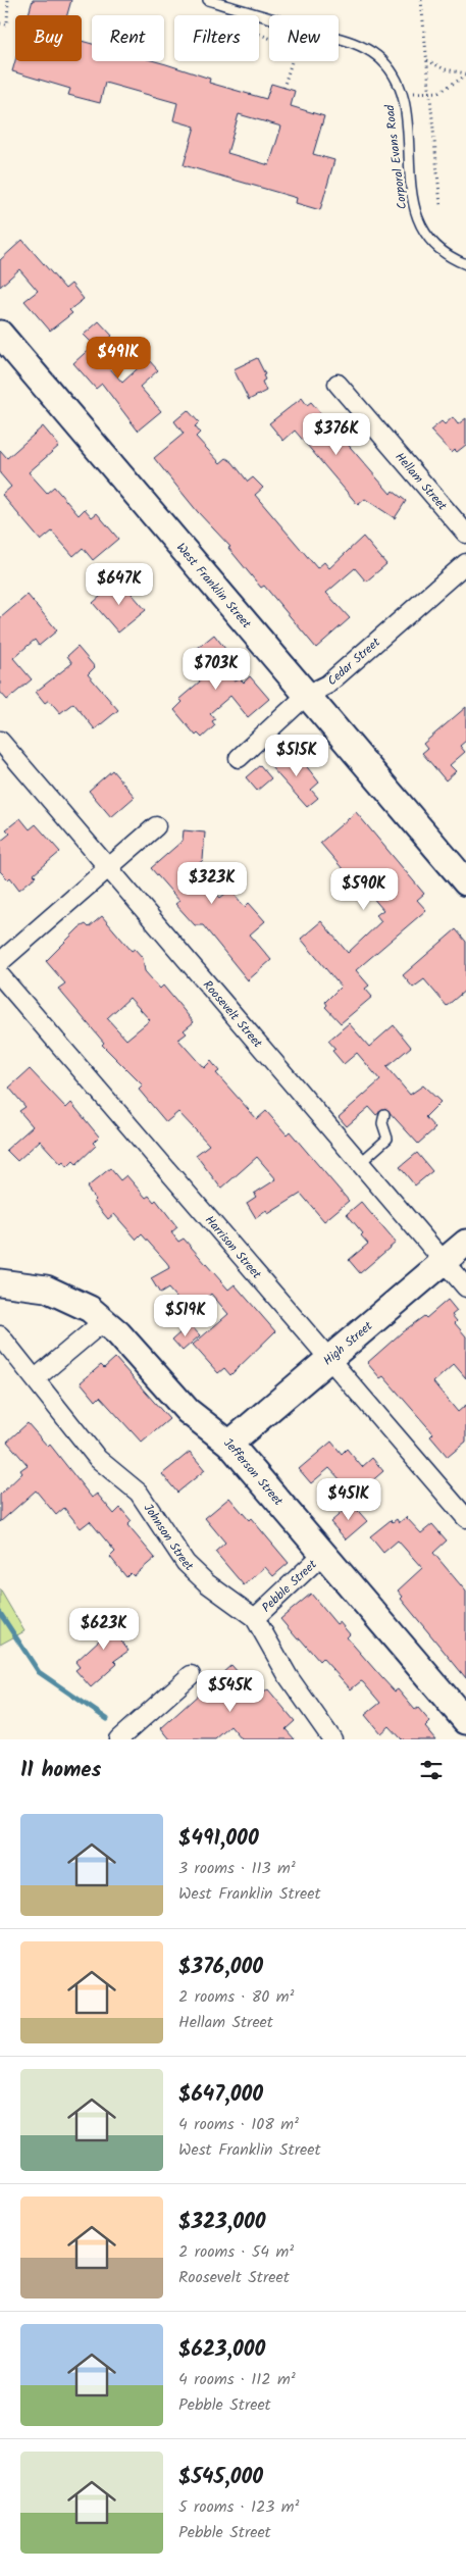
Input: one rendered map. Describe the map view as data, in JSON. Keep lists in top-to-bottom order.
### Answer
{
  "streets": {
    "street": [
      "Hellam Street",
      "West Franklin Street",
      "Cedar Street",
      "Roosevelt Street",
      "Harrison Street",
      "High Street",
      "Jefferson Street",
      "Johnson Street",
      "Pebble Street"
    ],
    "lane": ["Corporal Evans Road"]
  },
  "crossings": [
    ["West Franklin Street", "Cedar Street"],
    ["Roosevelt Street", "High Street"],
    ["Harrison Street", "High Street"],
    ["High Street", "Jefferson Street"],
    ["Jefferson Street", "Pebble Street"],
    ["Johnson Street", "Pebble Street"]
  ],
  "page": {
    "chip": [
      "Buy",
      "Rent",
      "Filters",
      "New"
    ],
    "price": [
      "$491K",
      "$376K",
      "$647K",
      "$703K",
      "$515K",
      "$323K",
      "$590K",
      "$519K",
      "$451K",
      "$623K",
      "$545K"
    ],
    "heading": "11 homes",
    "list": [
      {
        "name": "$491,000",
        "note": "3 rooms · 113 m² · West Franklin Street"
      },
      {
        "name": "$376,000",
        "note": "2 rooms · 80 m² · Hellam Street"
      },
      {
        "name": "$647,000",
        "note": "4 rooms · 108 m² · West Franklin Street"
      },
      {
        "name": "$323,000",
        "note": "2 rooms · 54 m² · Roosevelt Street"
      },
      {
        "name": "$623,000",
        "note": "4 rooms · 112 m² · Pebble Street"
      },
      {
        "name": "$545,000",
        "note": "5 rooms · 123 m² · Pebble Street"
      }
    ]
  }
}
